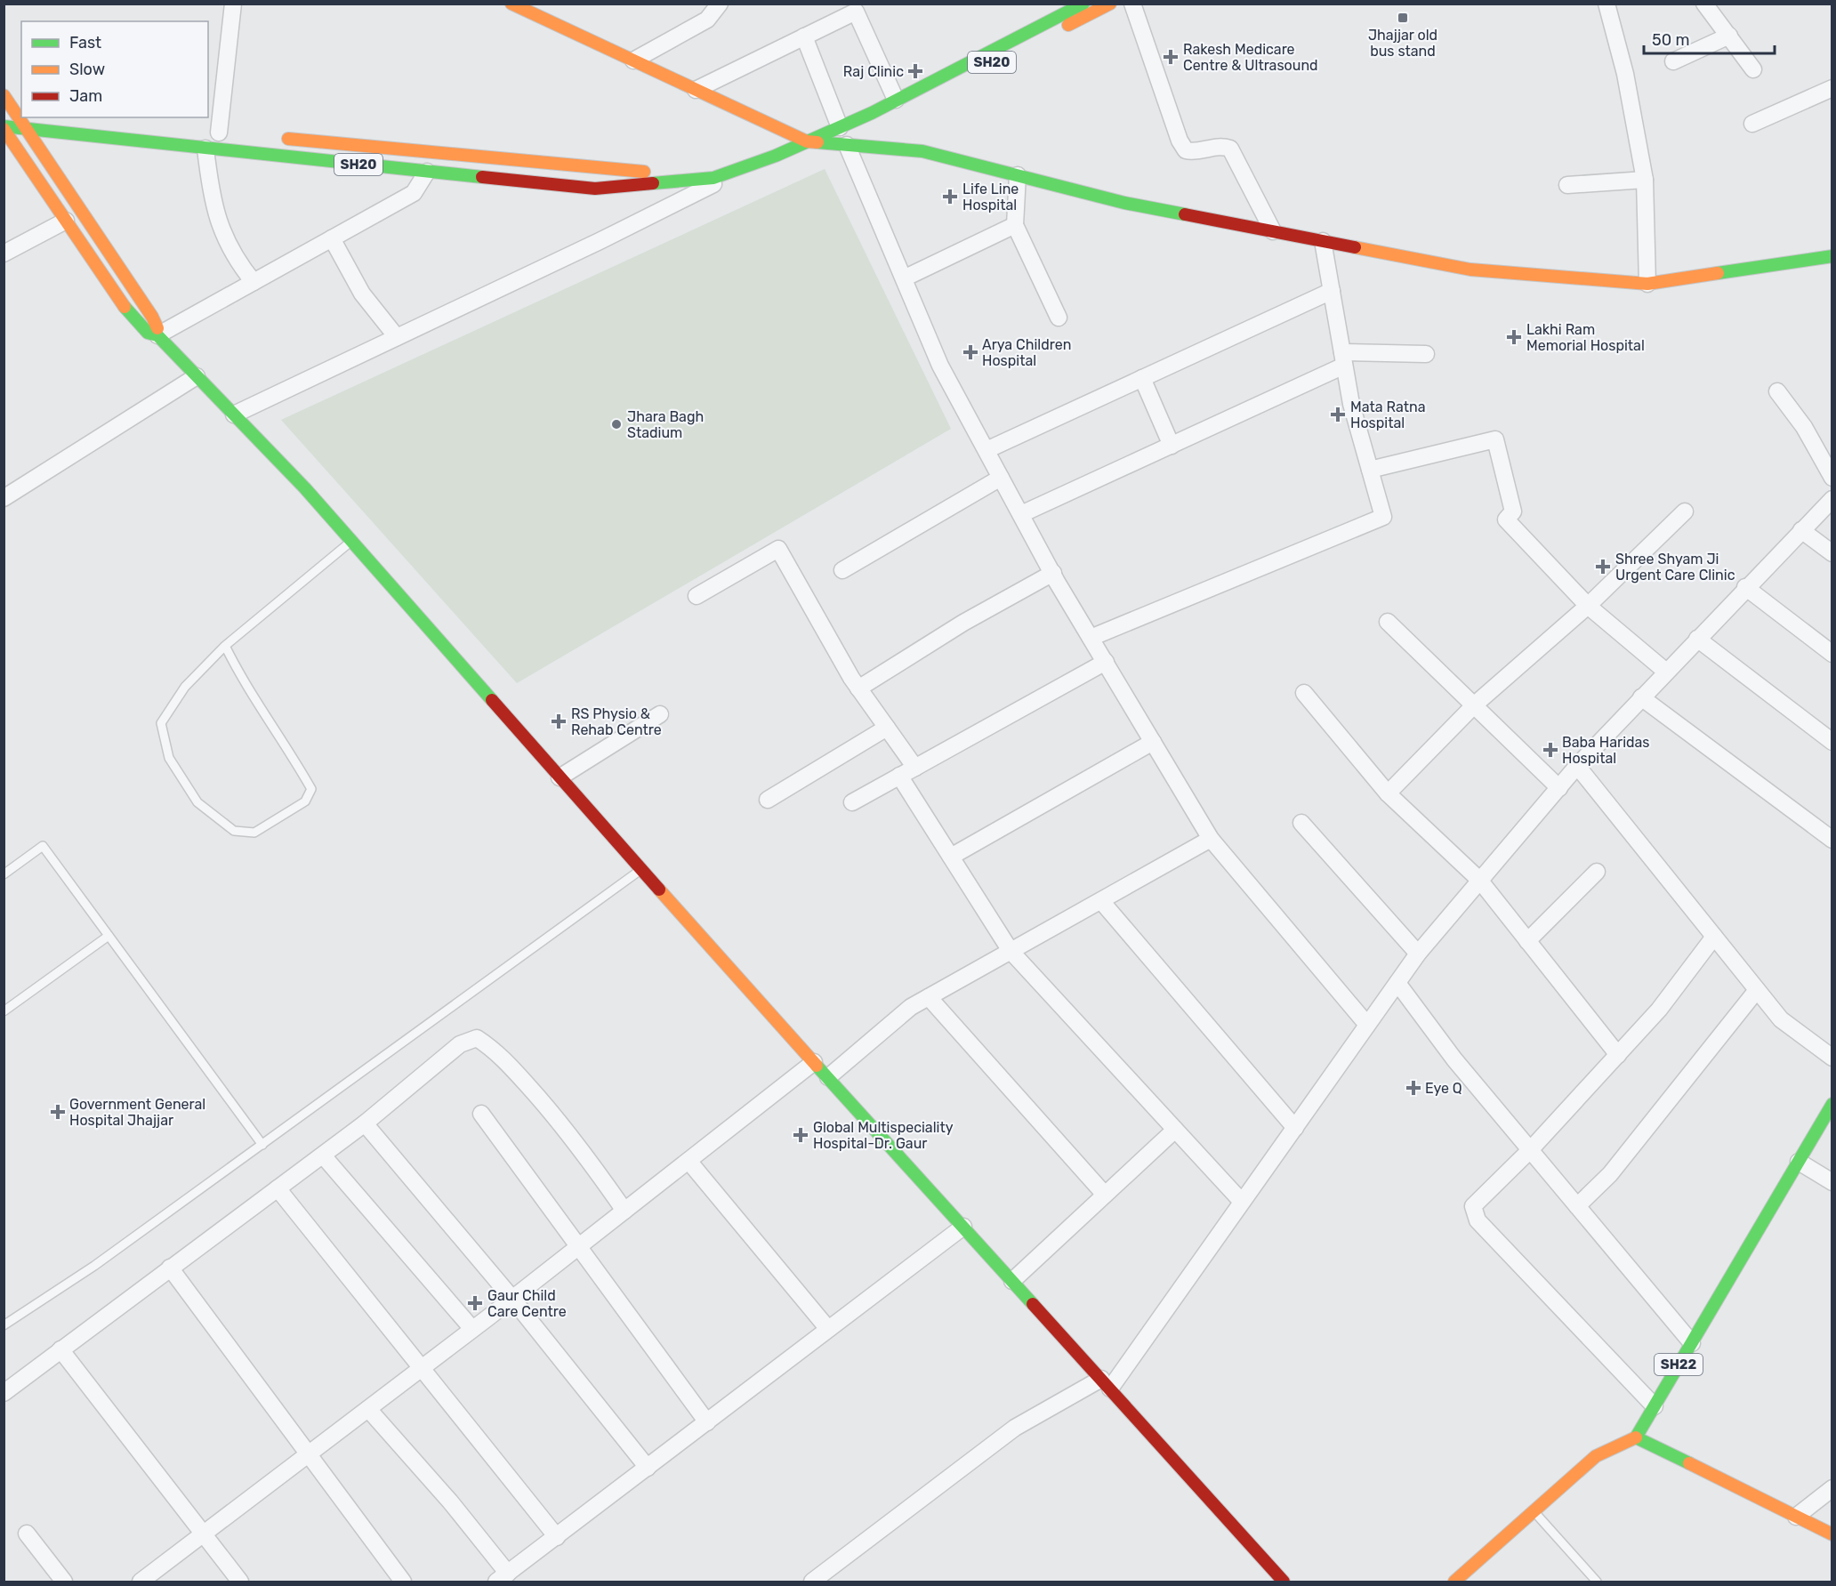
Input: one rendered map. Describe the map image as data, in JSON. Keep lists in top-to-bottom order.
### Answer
{
  "streets": {
    "street": ["SH20", "SH22"]
  },
  "places": {
    "transit": ["Jhajjar old bus stand"],
    "health": [
      "Rakesh Medicare Centre & Ultrasound",
      "Raj Clinic",
      "Life Line Hospital",
      "Lakhi Ram Memorial Hospital",
      "Arya Children Hospital",
      "Mata Ratna Hospital",
      "Shree Shyam Ji Urgent Care Clinic",
      "RS Physio & Rehab Centre",
      "Baba Haridas Hospital",
      "Eye Q",
      "Government General Hospital Jhajjar",
      "Global Multispeciality Hospital-Dr. Gaur",
      "Gaur Child Care Centre"
    ],
    "other": ["Jhara Bagh Stadium"]
  },
  "legend": ["Fast", "Slow", "Jam"],
  "scale_bar": "50 m"
}
